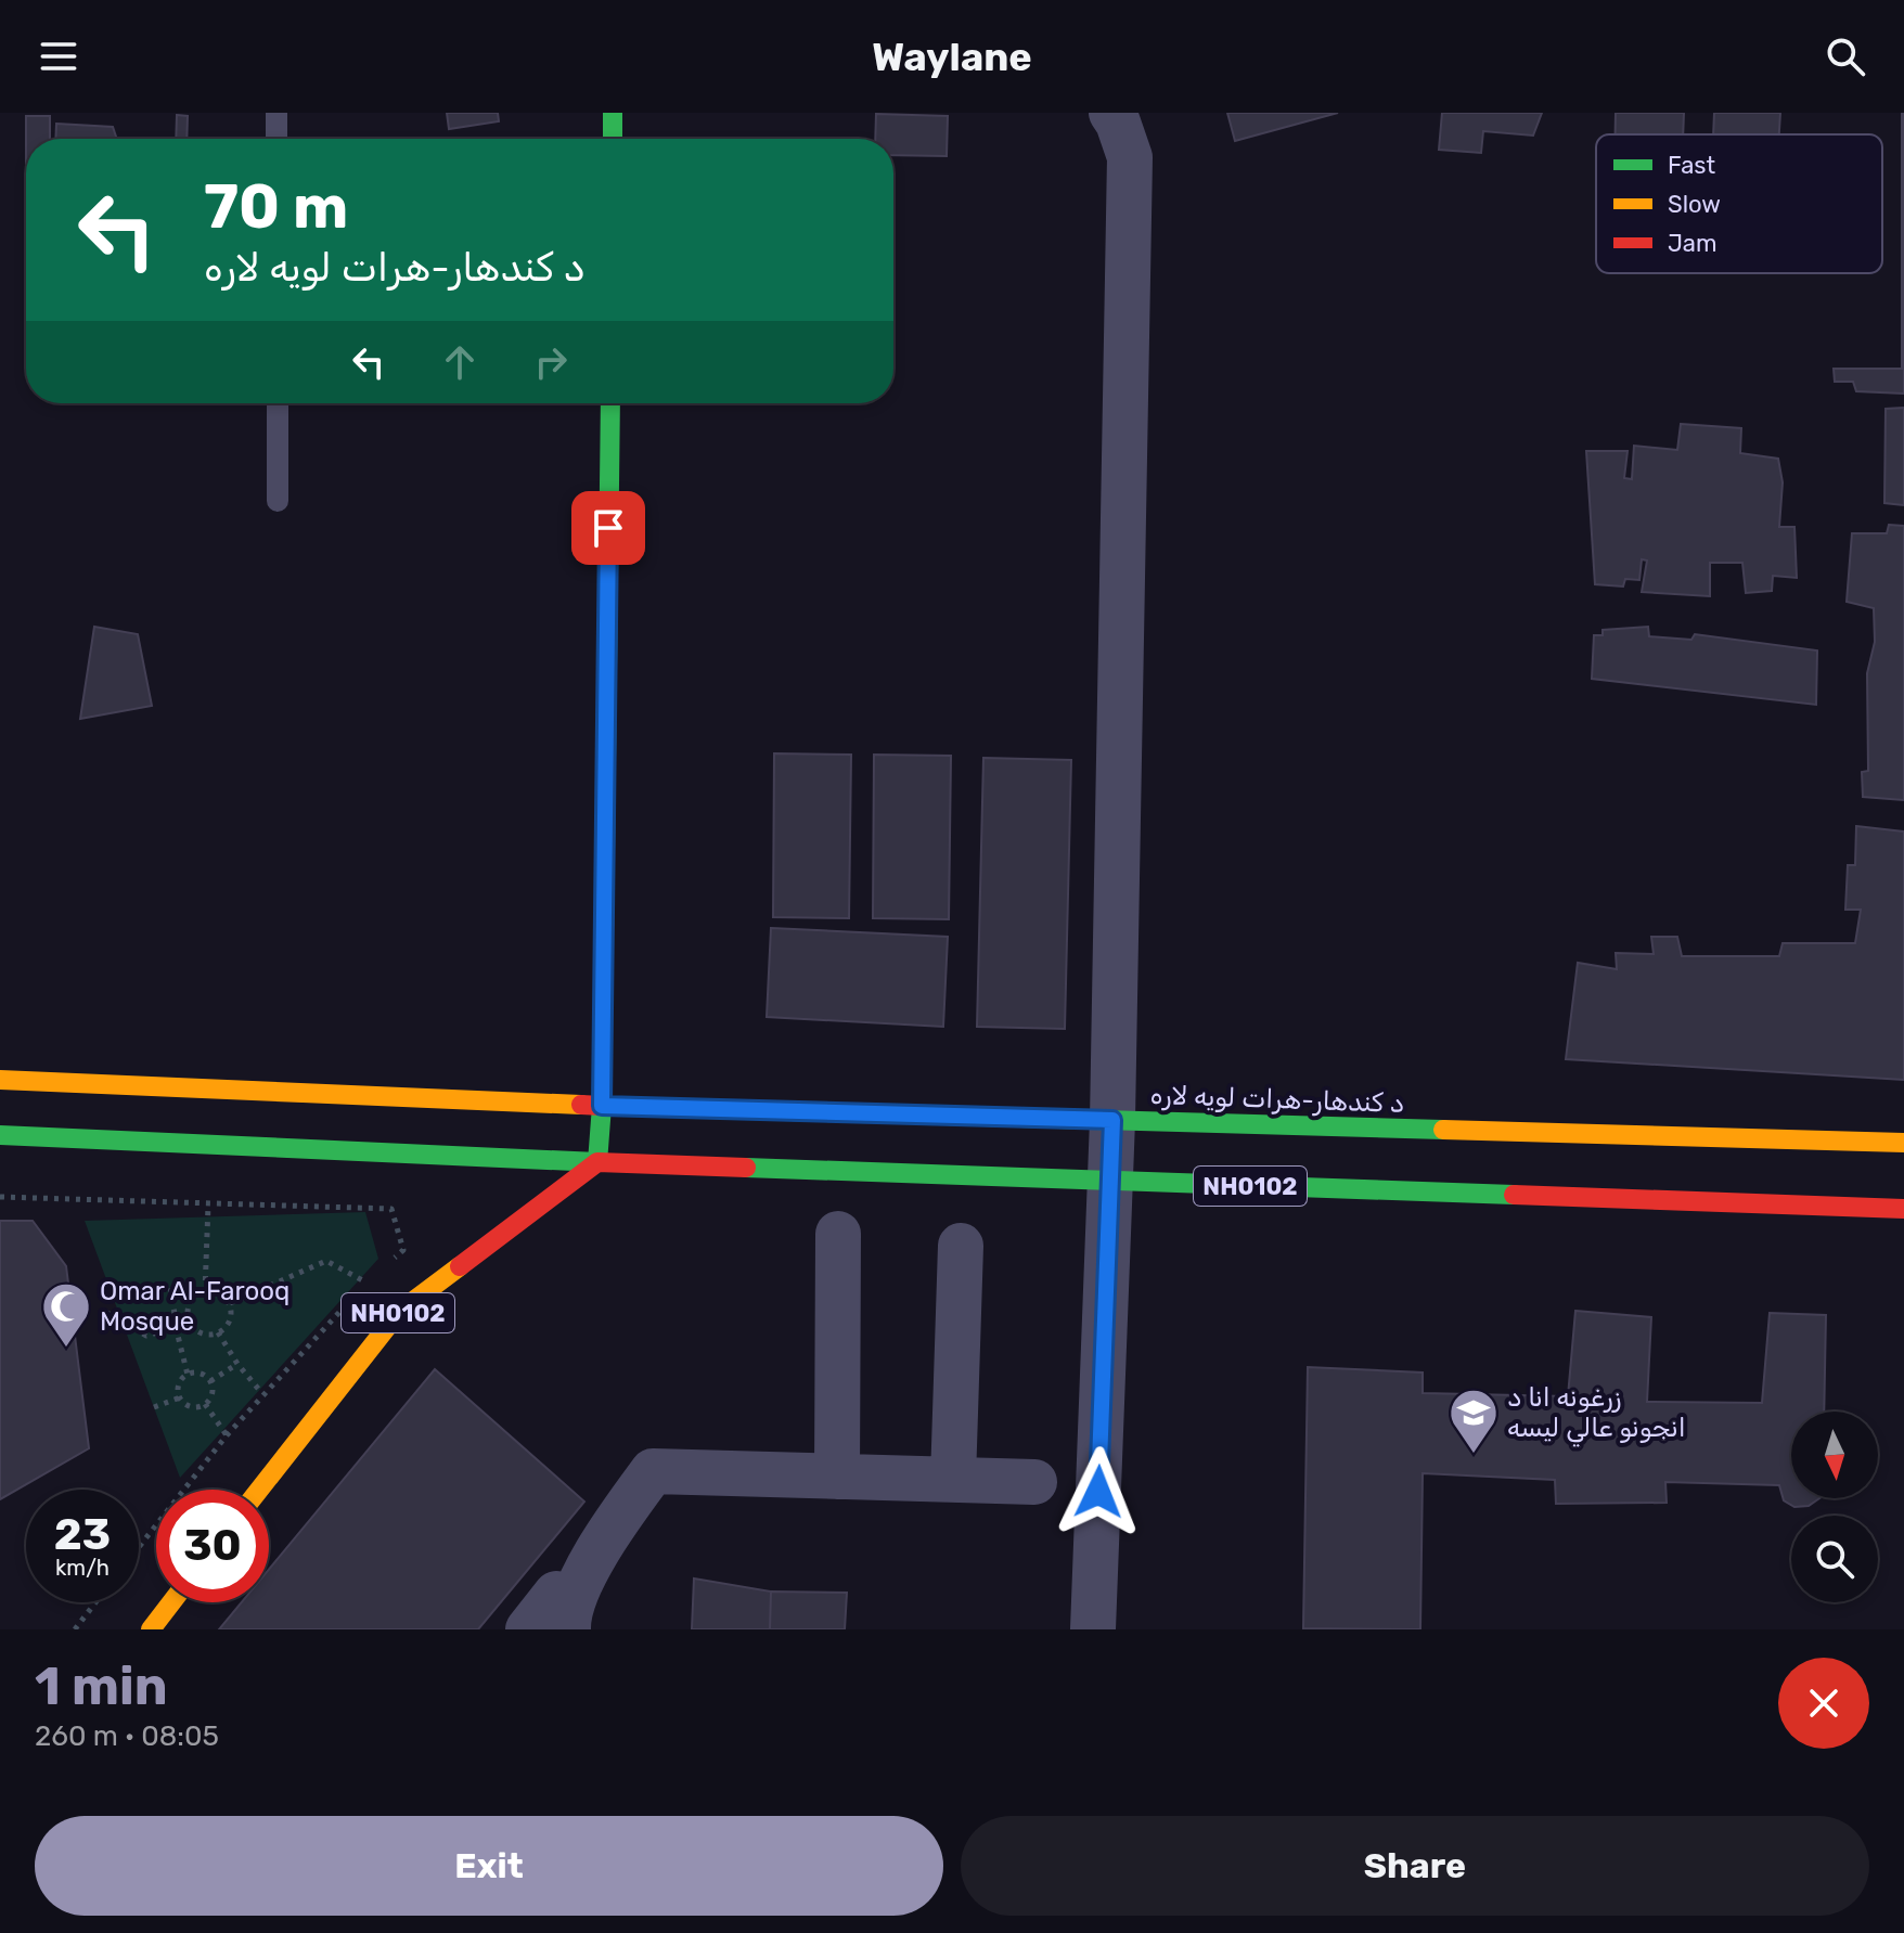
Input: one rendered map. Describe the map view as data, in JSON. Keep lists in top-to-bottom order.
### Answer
{
  "streets": {
    "main road": ["د کندهار-هرات لويه لاره", "NH0102"]
  },
  "places": {
    "mosque": ["Omar Al-Farooq Mosque"],
    "school or university": ["زرغونه انا د انجونو عالي لیسه"]
  },
  "legend": ["Fast", "Slow", "Jam"],
  "north": "bottom",
  "page": {
    "header": "Waylane",
    "turn": ["70 m", "د کندهار-هرات لويه لاره"],
    "speed": "23 km/h",
    "limit": "30",
    "heading": ["1 min", "260 m · 08:05"],
    "buttons": ["Exit", "Share"]
  }
}
